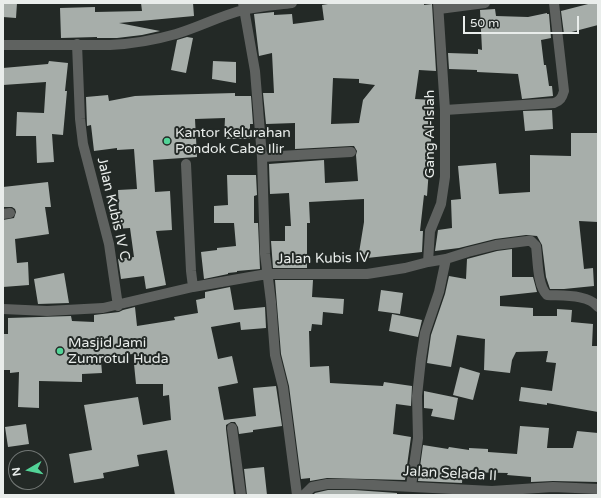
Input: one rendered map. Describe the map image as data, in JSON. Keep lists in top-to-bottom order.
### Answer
{
  "streets": {
    "street": [
      "Gang Al-Islah",
      "Jalan Kubis IV C",
      "Jalan Kubis IV",
      "Jalan Selada II"
    ]
  },
  "crossings": [
    ["Gang Al-Islah", "Jalan Kubis IV"],
    ["Jalan Kubis IV C", "Jalan Kubis IV"]
  ],
  "places": ["Kantor Kelurahan Pondok Cabe Ilir", "Masjid Jami Zumrotul Huda"],
  "scale_bar": "50 m",
  "north": "left"
}
